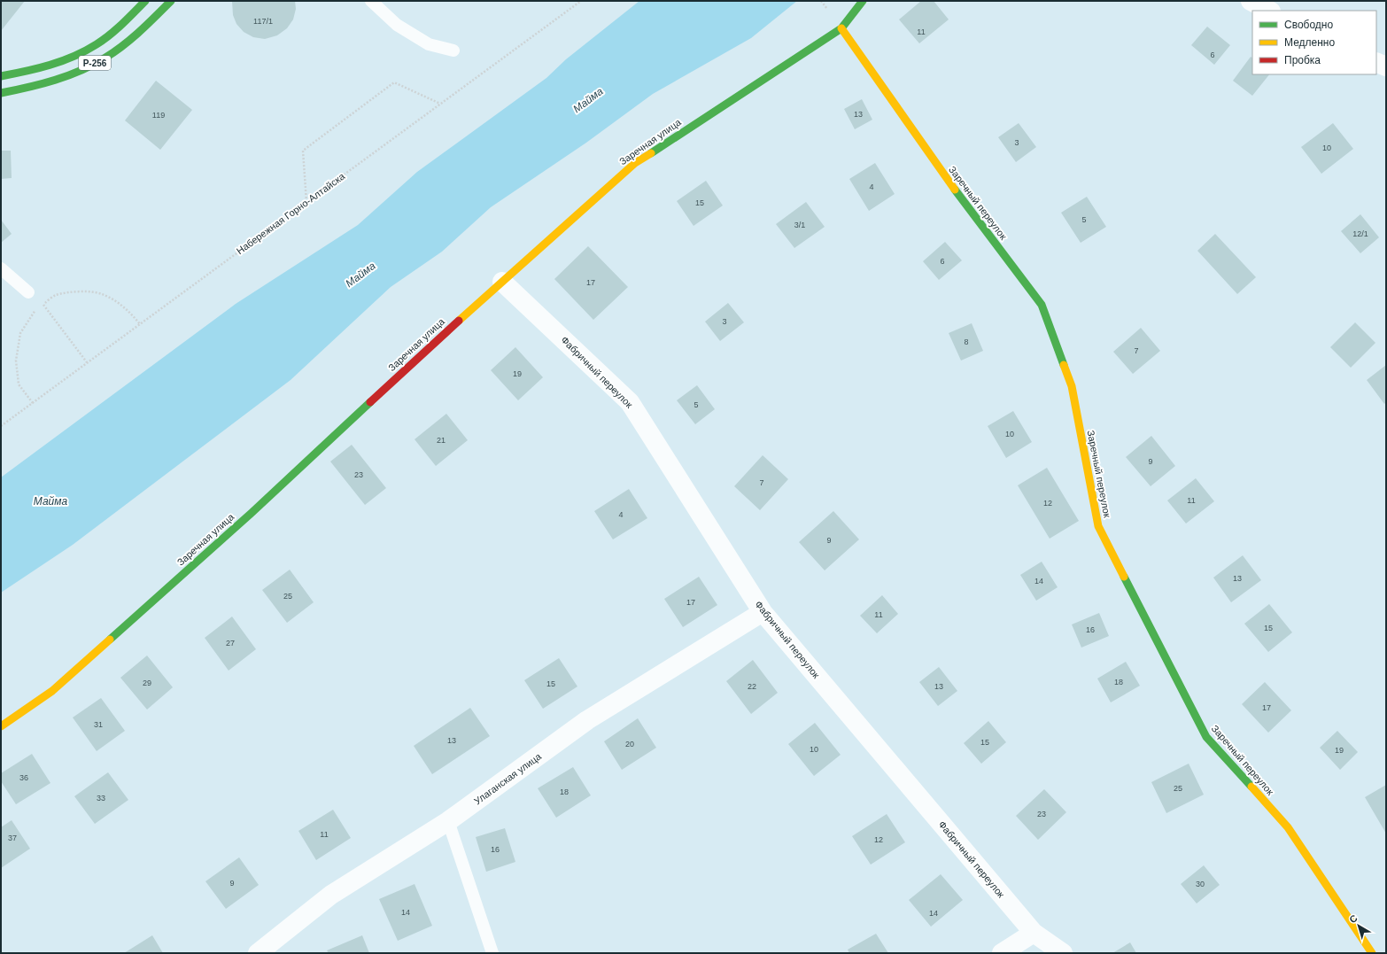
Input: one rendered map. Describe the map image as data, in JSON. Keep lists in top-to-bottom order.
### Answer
{
  "streets": {
    "street": [
      "Р-256",
      "Заречная улица",
      "Заречный переулок",
      "Фабричный переулок",
      "Улаганская улица"
    ],
    "path": ["Набережная Горно-Алтайска"]
  },
  "crossings": [
    ["Заречная улица", "Заречный переулок"],
    ["Заречная улица", "Фабричный переулок"],
    ["Фабричный переулок", "Улаганская улица"]
  ],
  "water": ["Майма"],
  "house_numbers": [
    "117/1",
    "11",
    "6",
    "13",
    "119",
    "3",
    "10",
    "4",
    "15",
    "5",
    "3/1",
    "12/1",
    "6",
    "17",
    "3",
    "8",
    "7",
    "19",
    "5",
    "10",
    "21",
    "9",
    "23",
    "7",
    "11",
    "12",
    "4",
    "9",
    "13",
    "14",
    "25",
    "17",
    "11",
    "15",
    "16",
    "27",
    "18",
    "29",
    "15",
    "22",
    "13",
    "17",
    "31",
    "13",
    "15",
    "20",
    "10",
    "19",
    "36",
    "25",
    "18",
    "33",
    "23",
    "11",
    "37",
    "12",
    "16",
    "9",
    "30",
    "14",
    "14"
  ],
  "legend": ["Свободно", "Медленно", "Пробка"],
  "north": "top left"
}
